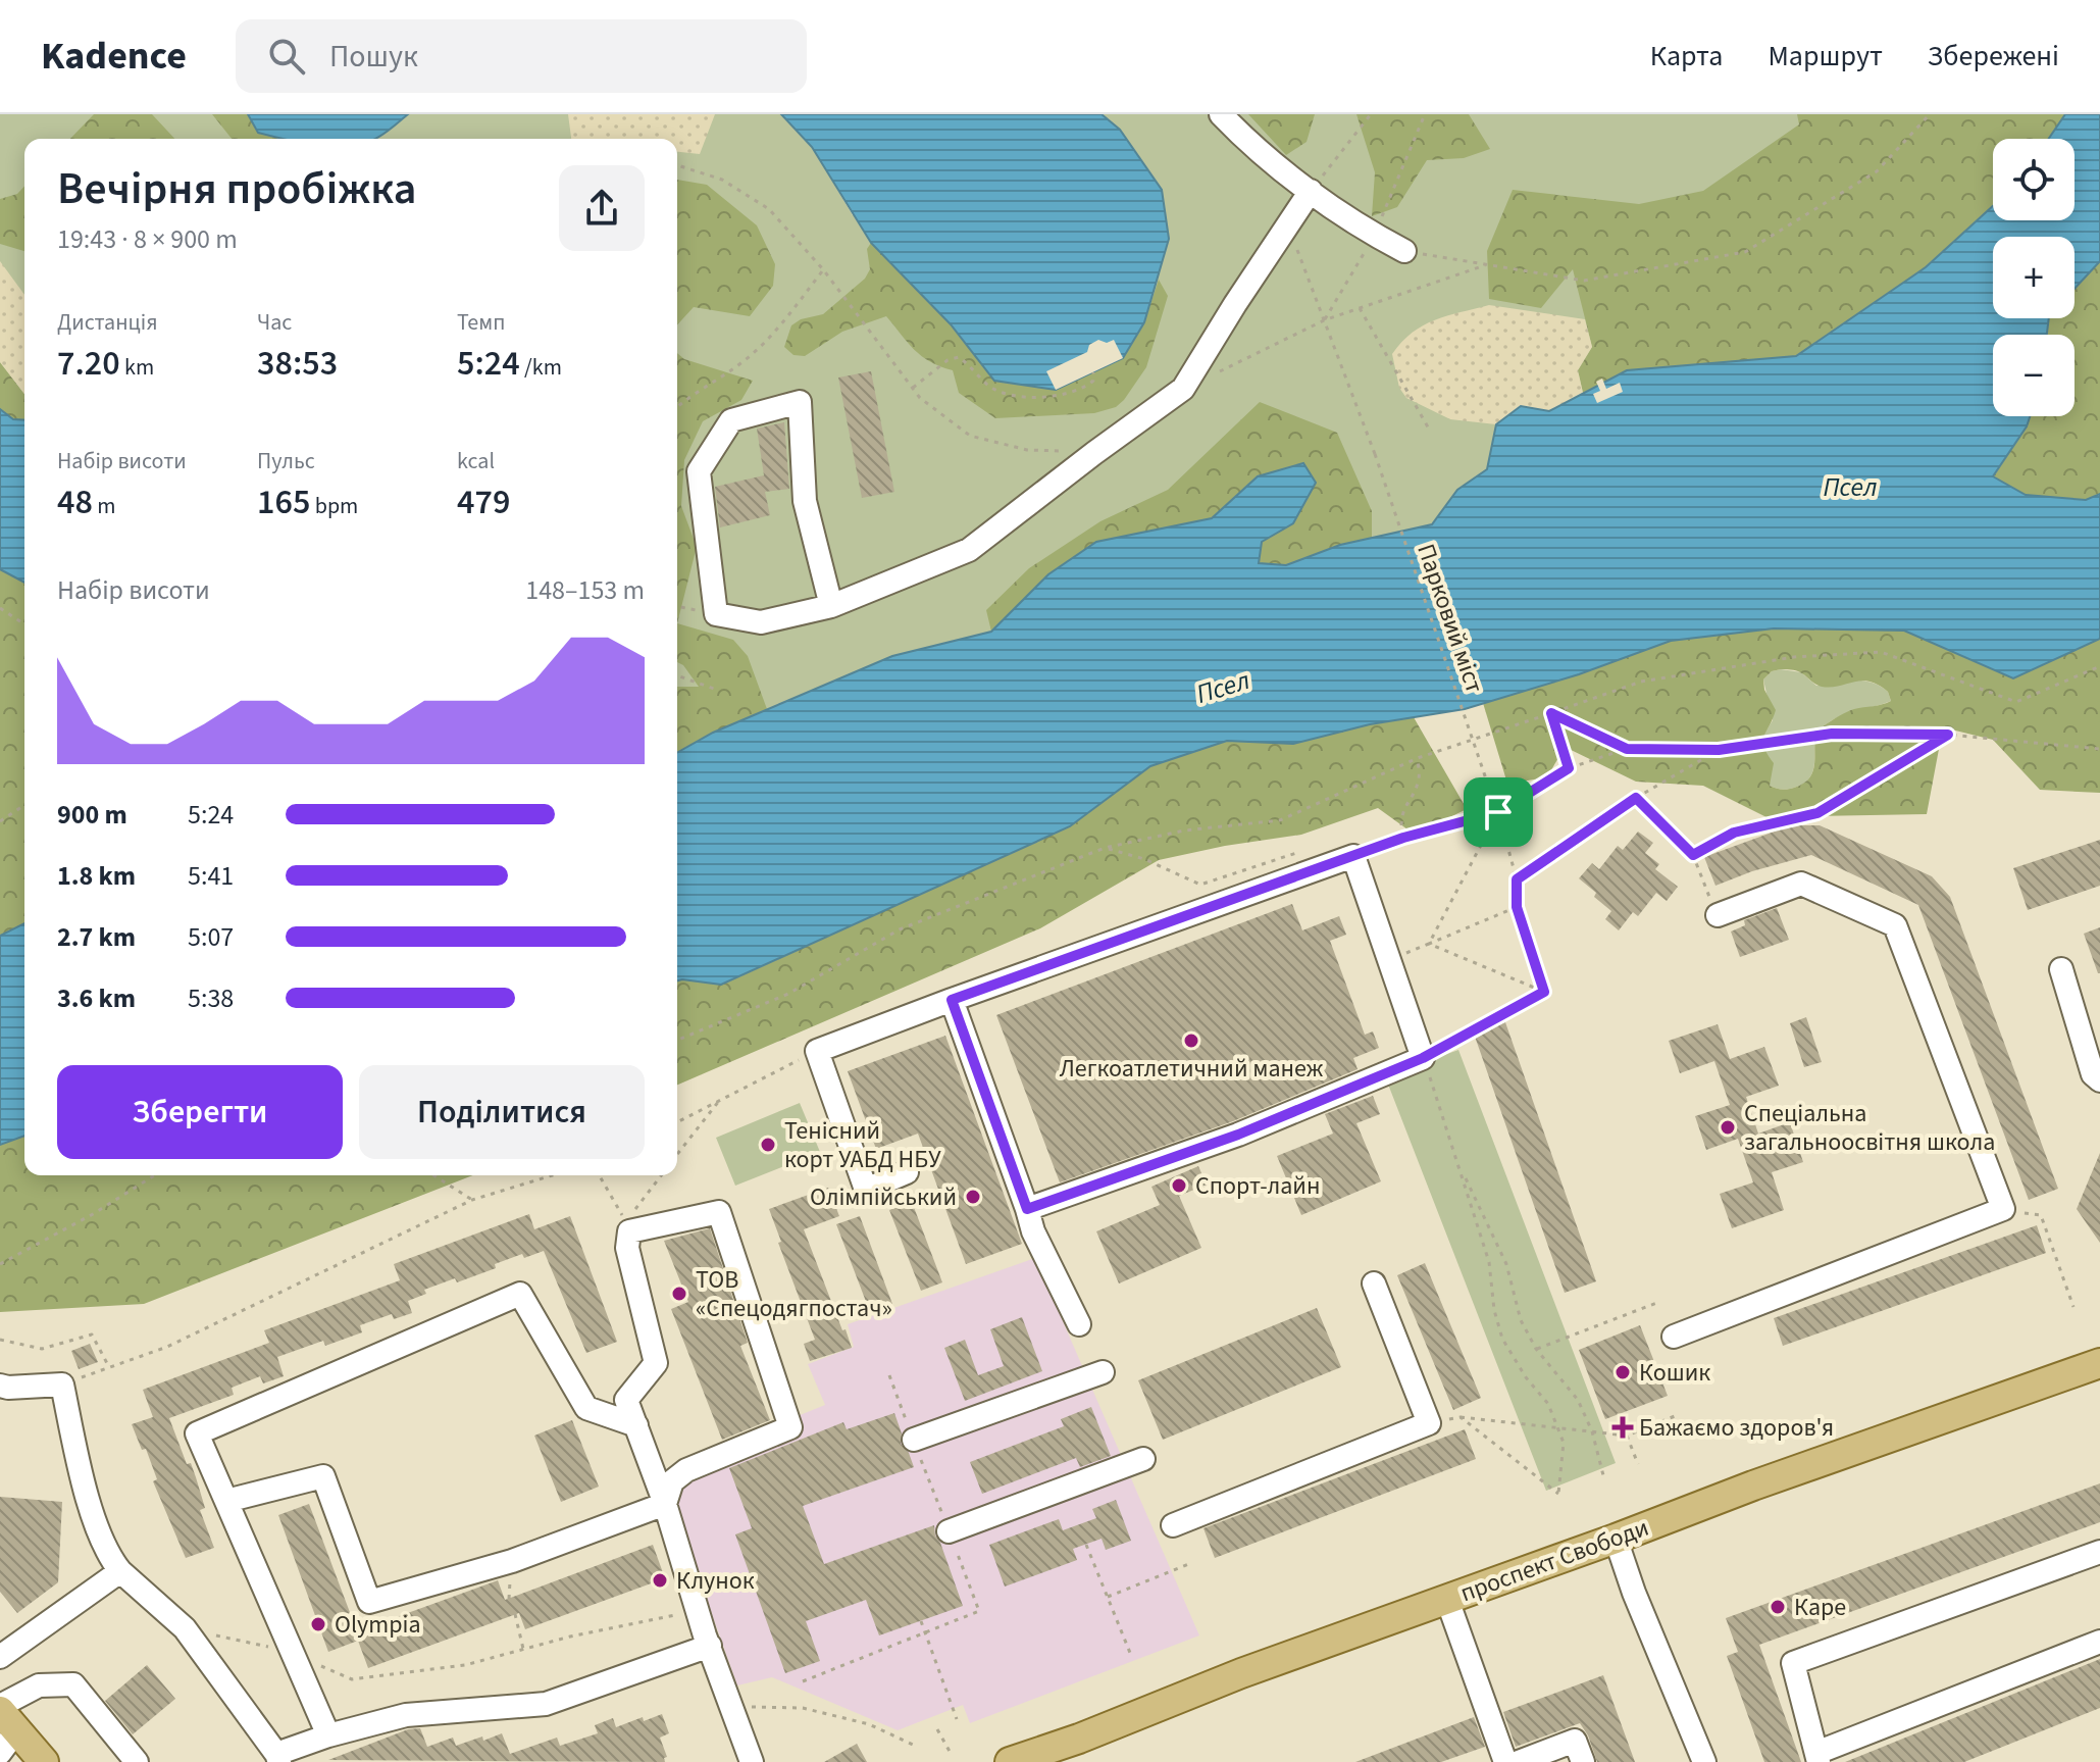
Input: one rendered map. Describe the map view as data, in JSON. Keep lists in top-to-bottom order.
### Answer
{
  "streets": {
    "main road": ["проспект Свободи"],
    "path": ["Парковий міст"]
  },
  "water": ["Псел"],
  "places": {
    "other": [
      "Легкоатлетичний манеж",
      "Спеціальна загальноосвітня школа",
      "Тенісний корт УАБД НБУ",
      "Спорт-лайн",
      "Олімпійський",
      "ТОВ «Спецодягпостач»",
      "Кошик",
      "Клунок",
      "Каре",
      "Olympia"
    ],
    "health": ["Бажаємо здоров'я"]
  },
  "page": {
    "header": "Kadence",
    "search": "Пошук",
    "nav": ["Карта", "Маршрут", "Збережені"],
    "map_buttons": ["+", "−"],
    "heading": ["Вечірня пробіжка", "19:43 · 8 × 900 m"],
    "stats": [
      ["Дистанція", "7.20 km"],
      ["Час", "38:53"],
      ["Темп", "5:24 /km"],
      ["Набір висоти", "48 m"],
      ["Пульс", "165 bpm"],
      ["kcal", "479"]
    ],
    "chart": ["Набір висоти", "148–153 m"],
    "list": [
      {
        "name": "900 m",
        "note": "5:24"
      },
      {
        "name": "1.8 km",
        "note": "5:41"
      },
      {
        "name": "2.7 km",
        "note": "5:07"
      },
      {
        "name": "3.6 km",
        "note": "5:38"
      }
    ],
    "buttons": ["Зберегти", "Поділитися"]
  }
}
